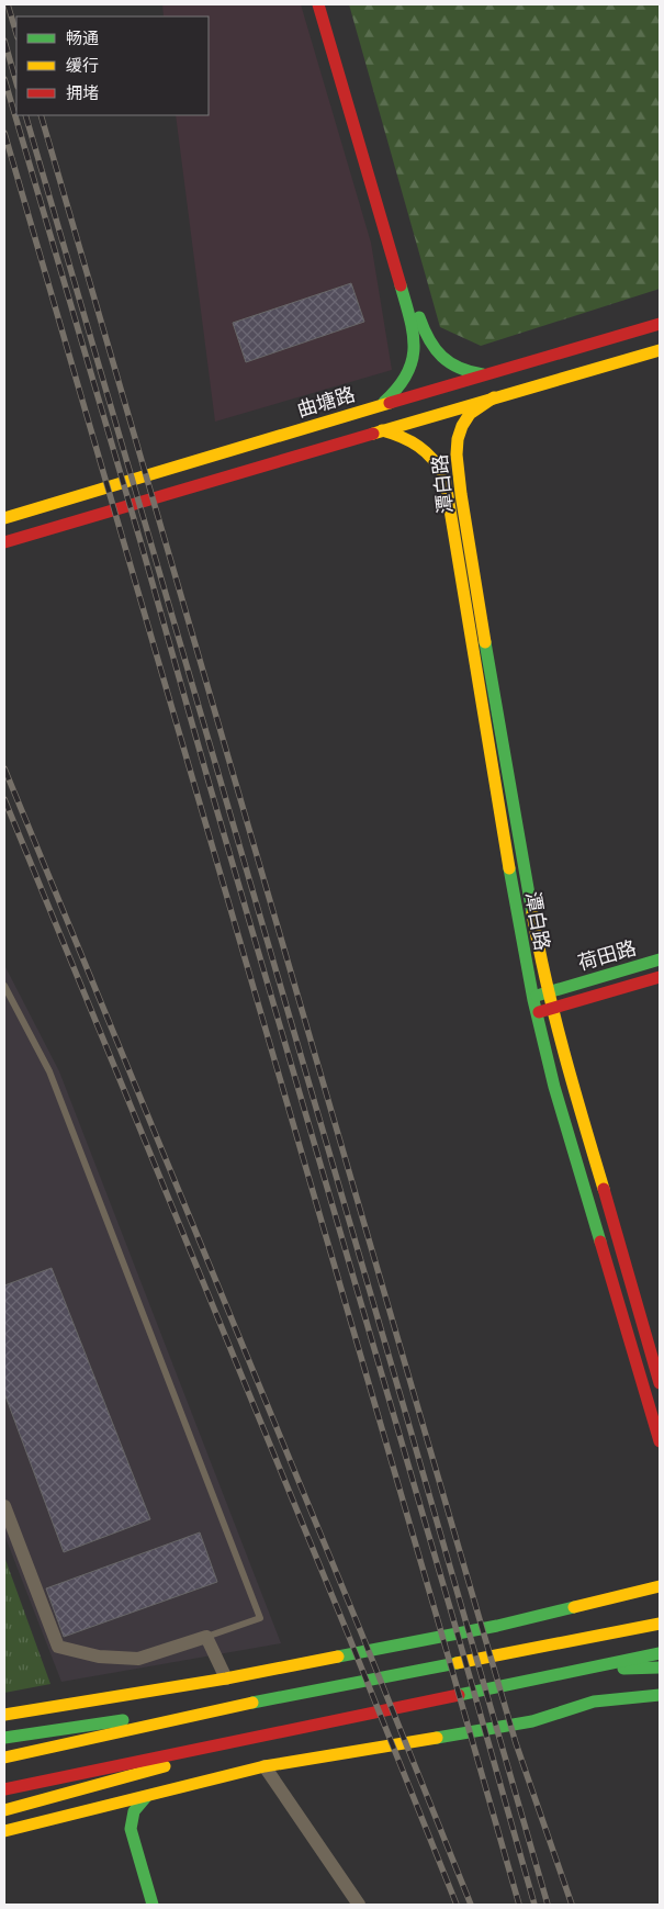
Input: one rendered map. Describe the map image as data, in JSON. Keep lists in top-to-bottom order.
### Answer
{
  "streets": {
    "main road": ["曲塘路", "潭白路", "荷田路"]
  },
  "crossings": [
    ["潭白路", "荷田路"]
  ],
  "legend": ["畅通", "缓行", "拥堵"]
}
